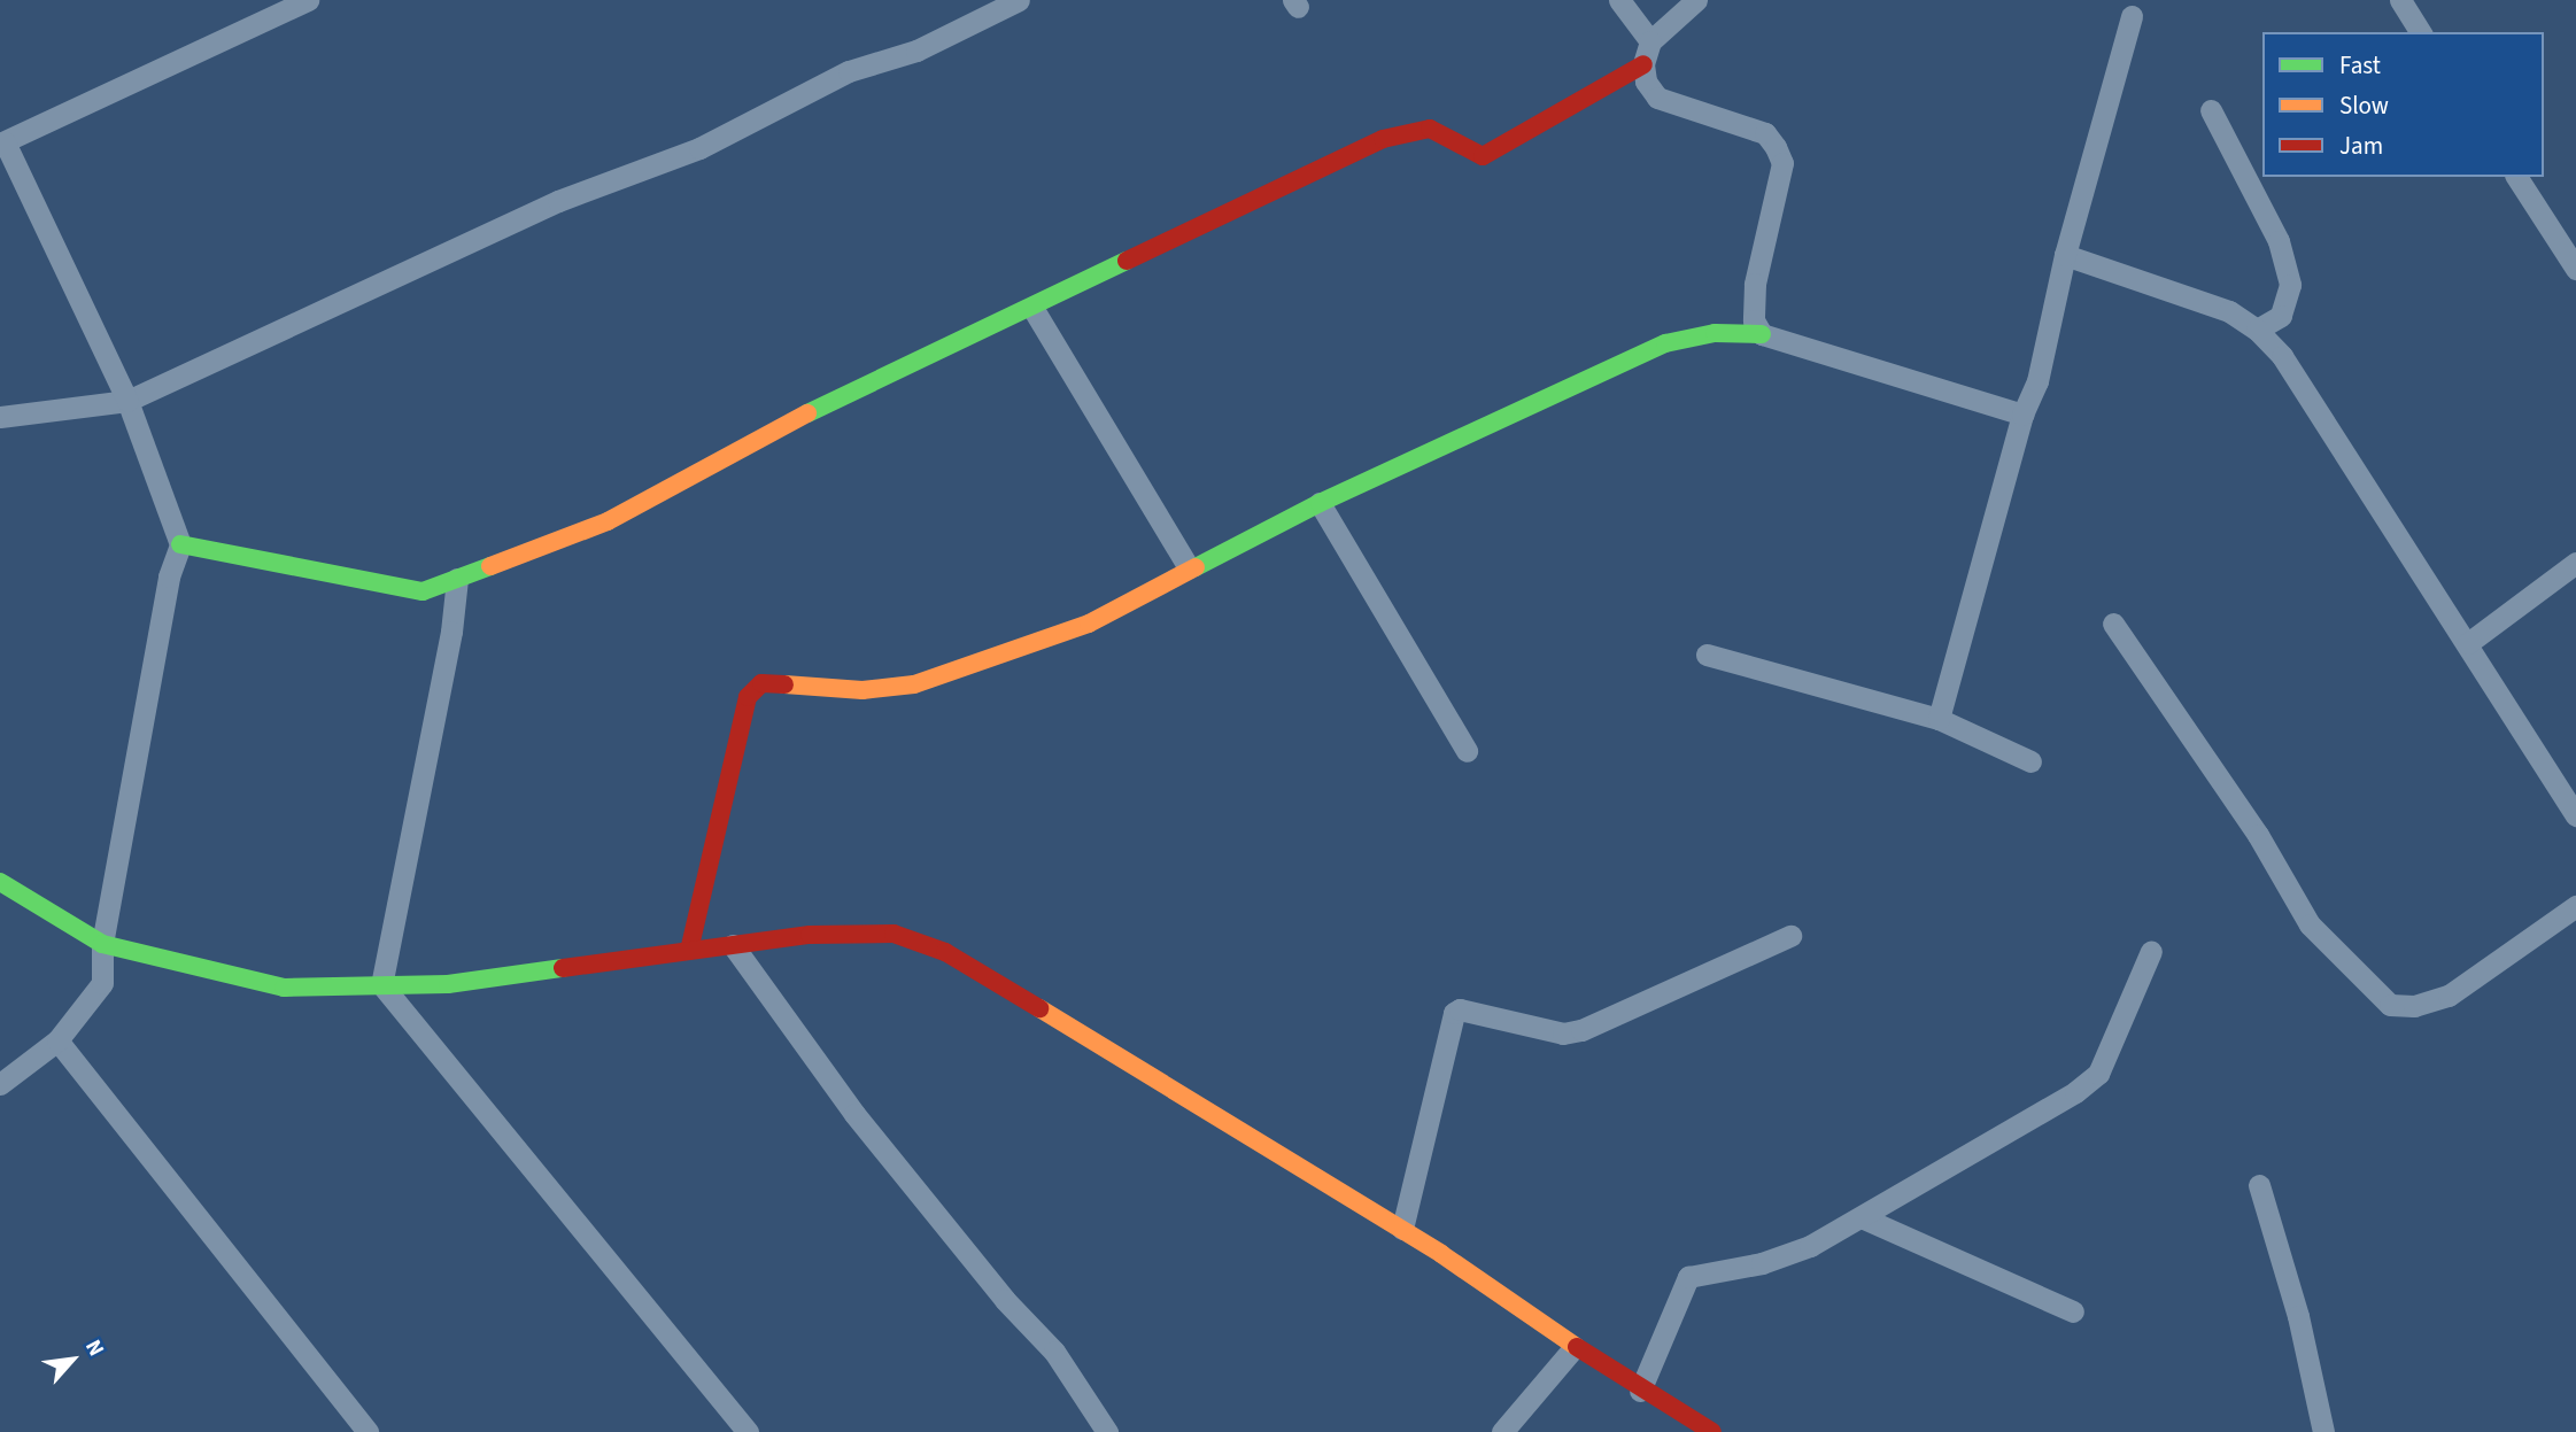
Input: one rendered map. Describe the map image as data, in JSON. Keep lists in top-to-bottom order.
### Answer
{
  "legend": ["Fast", "Slow", "Jam"],
  "north": "top right"
}
